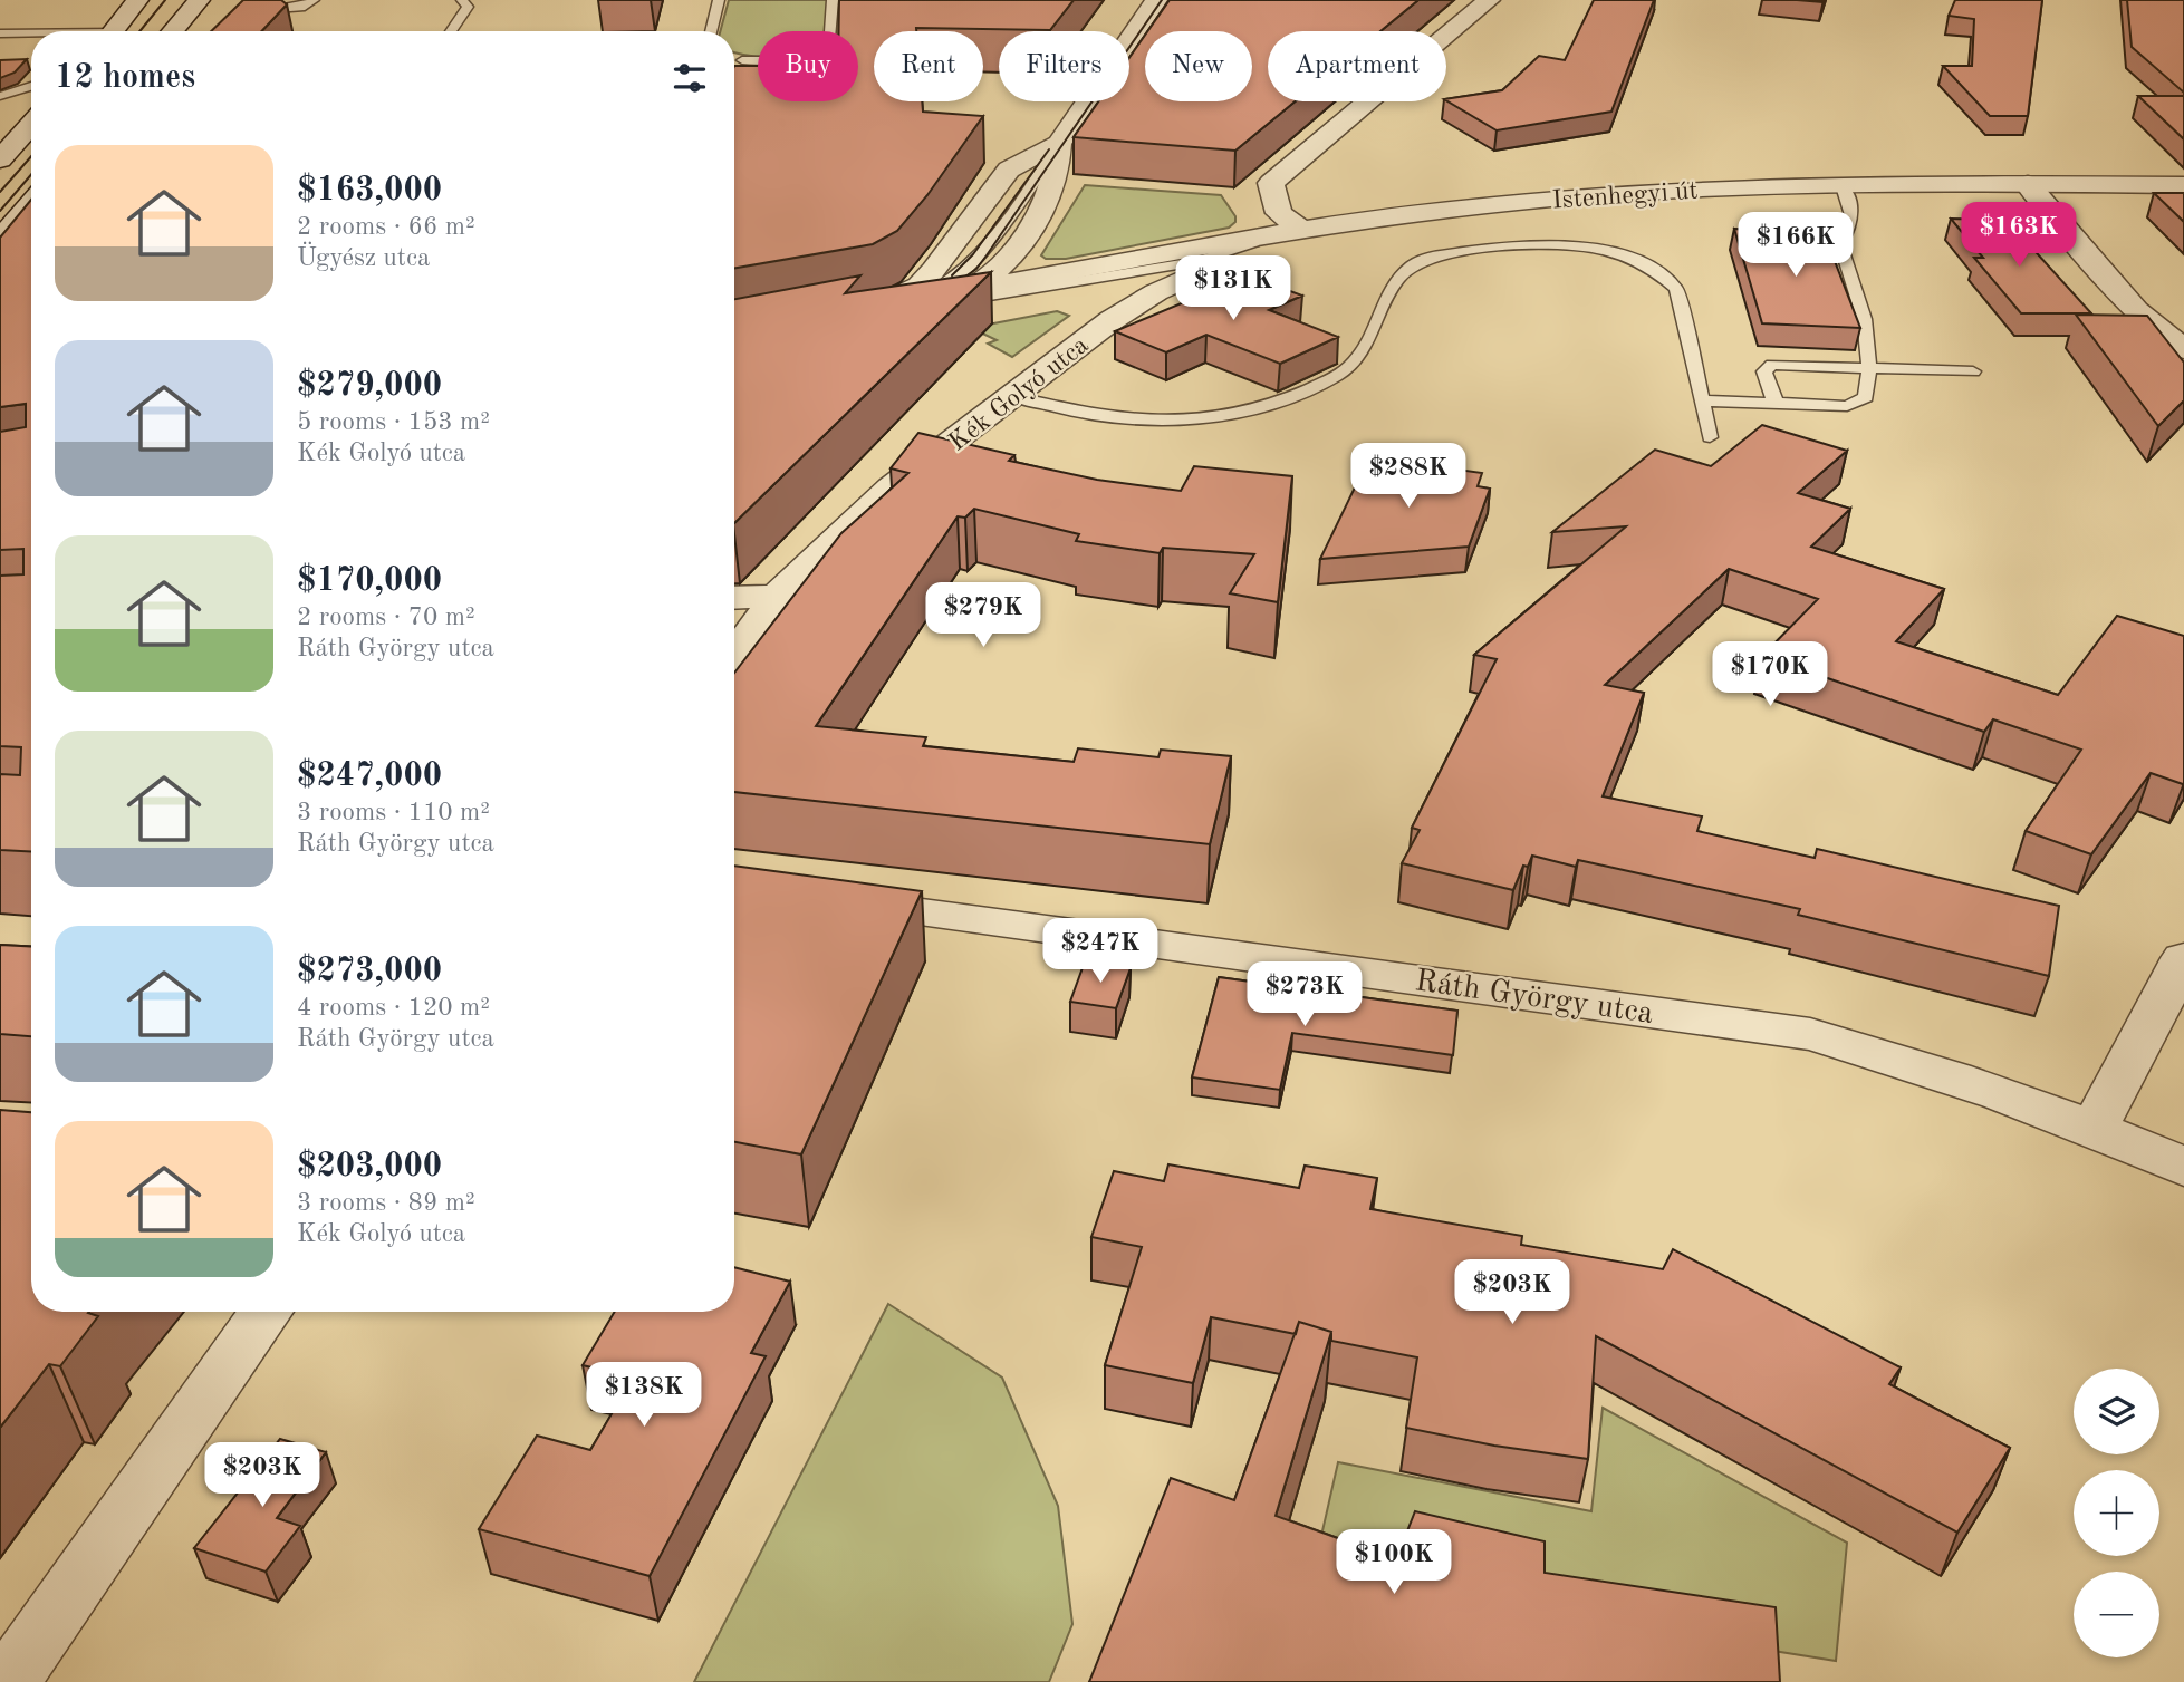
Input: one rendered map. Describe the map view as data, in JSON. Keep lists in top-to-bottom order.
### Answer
{
  "streets": {
    "street": ["Istenhegyi út", "Kék Golyó utca", "Ráth György utca"]
  },
  "crossings": [
    ["Istenhegyi út", "Kék Golyó utca"]
  ],
  "page": {
    "chip": [
      "Buy",
      "Rent",
      "Filters",
      "New",
      "Apartment"
    ],
    "heading": "12 homes",
    "list": [
      {
        "name": "$163,000",
        "note": "2 rooms · 66 m² · Ügyész utca"
      },
      {
        "name": "$279,000",
        "note": "5 rooms · 153 m² · Kék Golyó utca"
      },
      {
        "name": "$170,000",
        "note": "2 rooms · 70 m² · Ráth György utca"
      },
      {
        "name": "$247,000",
        "note": "3 rooms · 110 m² · Ráth György utca"
      },
      {
        "name": "$273,000",
        "note": "4 rooms · 120 m² · Ráth György utca"
      },
      {
        "name": "$203,000",
        "note": "3 rooms · 89 m² · Kék Golyó utca"
      }
    ],
    "price": [
      "$163K",
      "$166K",
      "$131K",
      "$288K",
      "$279K",
      "$170K",
      "$247K",
      "$273K",
      "$203K",
      "$138K",
      "$203K",
      "$100K"
    ],
    "map_buttons": ["+", "−"]
  }
}
